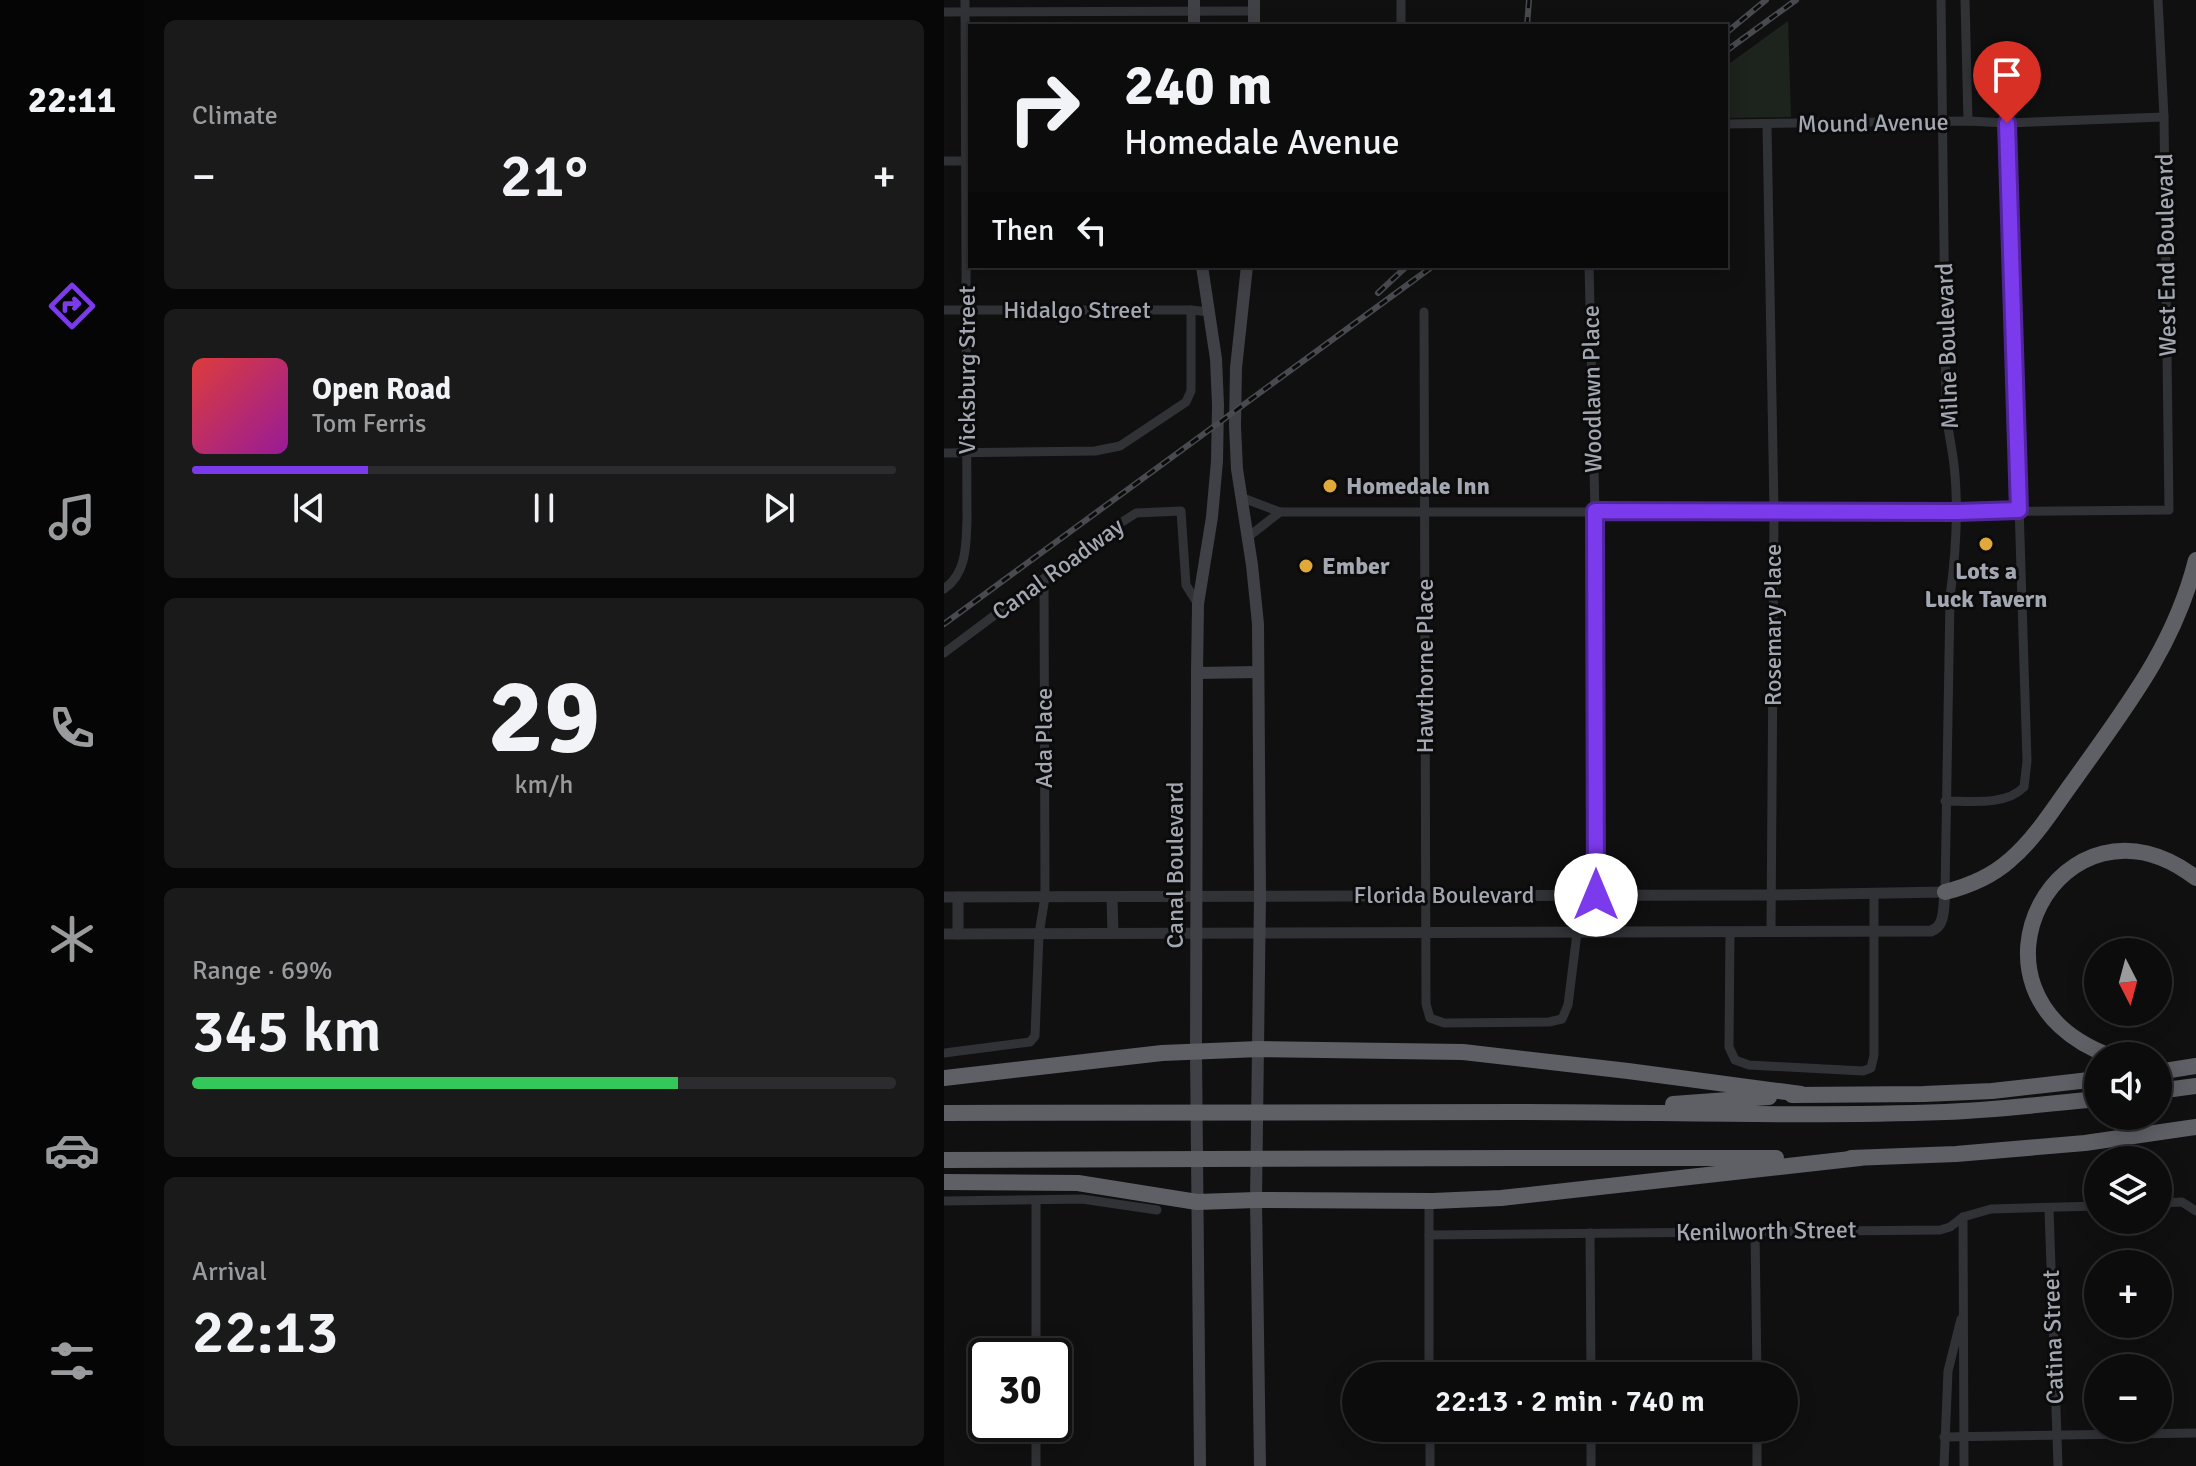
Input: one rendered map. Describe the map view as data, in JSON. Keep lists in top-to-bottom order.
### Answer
{
  "streets": {
    "main road": ["Canal Boulevard"],
    "street": [
      "Mound Avenue",
      "West End Boulevard",
      "Hidalgo Street",
      "Milne Boulevard",
      "Vicksburg Street",
      "Woodlawn Place",
      "Canal Roadway",
      "Rosemary Place",
      "Hawthorne Place",
      "Ada Place",
      "Florida Boulevard",
      "Kenilworth Street",
      "Catina Street"
    ]
  },
  "crossings": [
    ["Mound Avenue", "West End Boulevard"],
    ["Mound Avenue", "Milne Boulevard"],
    ["Mound Avenue", "Rosemary Place"],
    ["Hidalgo Street", "Vicksburg Street"],
    ["Hidalgo Street", "Canal Boulevard"],
    ["Milne Boulevard", "Florida Boulevard"],
    ["Woodlawn Place", "Florida Boulevard"],
    ["Canal Roadway", "Ada Place"],
    ["Canal Roadway", "Canal Boulevard"],
    ["Rosemary Place", "Florida Boulevard"],
    ["Hawthorne Place", "Florida Boulevard"],
    ["Ada Place", "Florida Boulevard"],
    ["Canal Boulevard", "Florida Boulevard"],
    ["Kenilworth Street", "Catina Street"]
  ],
  "places": ["Homedale Inn", "Lots a Luck Tavern", "Ember"],
  "north": "bottom",
  "page": {
    "tabs": "22:11",
    "tile": [
      "Climate",
      ["29", "km/h"],
      ["Range · 69%", "345 km"],
      ["Arrival", "22:13"]
    ],
    "turn": ["240 m", "Homedale Avenue"],
    "heat": ["−", "21°", "+"],
    "then": "Then",
    "song": ["Open Road", "Tom Ferris"],
    "map_buttons": ["+", "−"],
    "limit": "30",
    "trip": "22:13 · 2 min · 740 m"
  }
}
